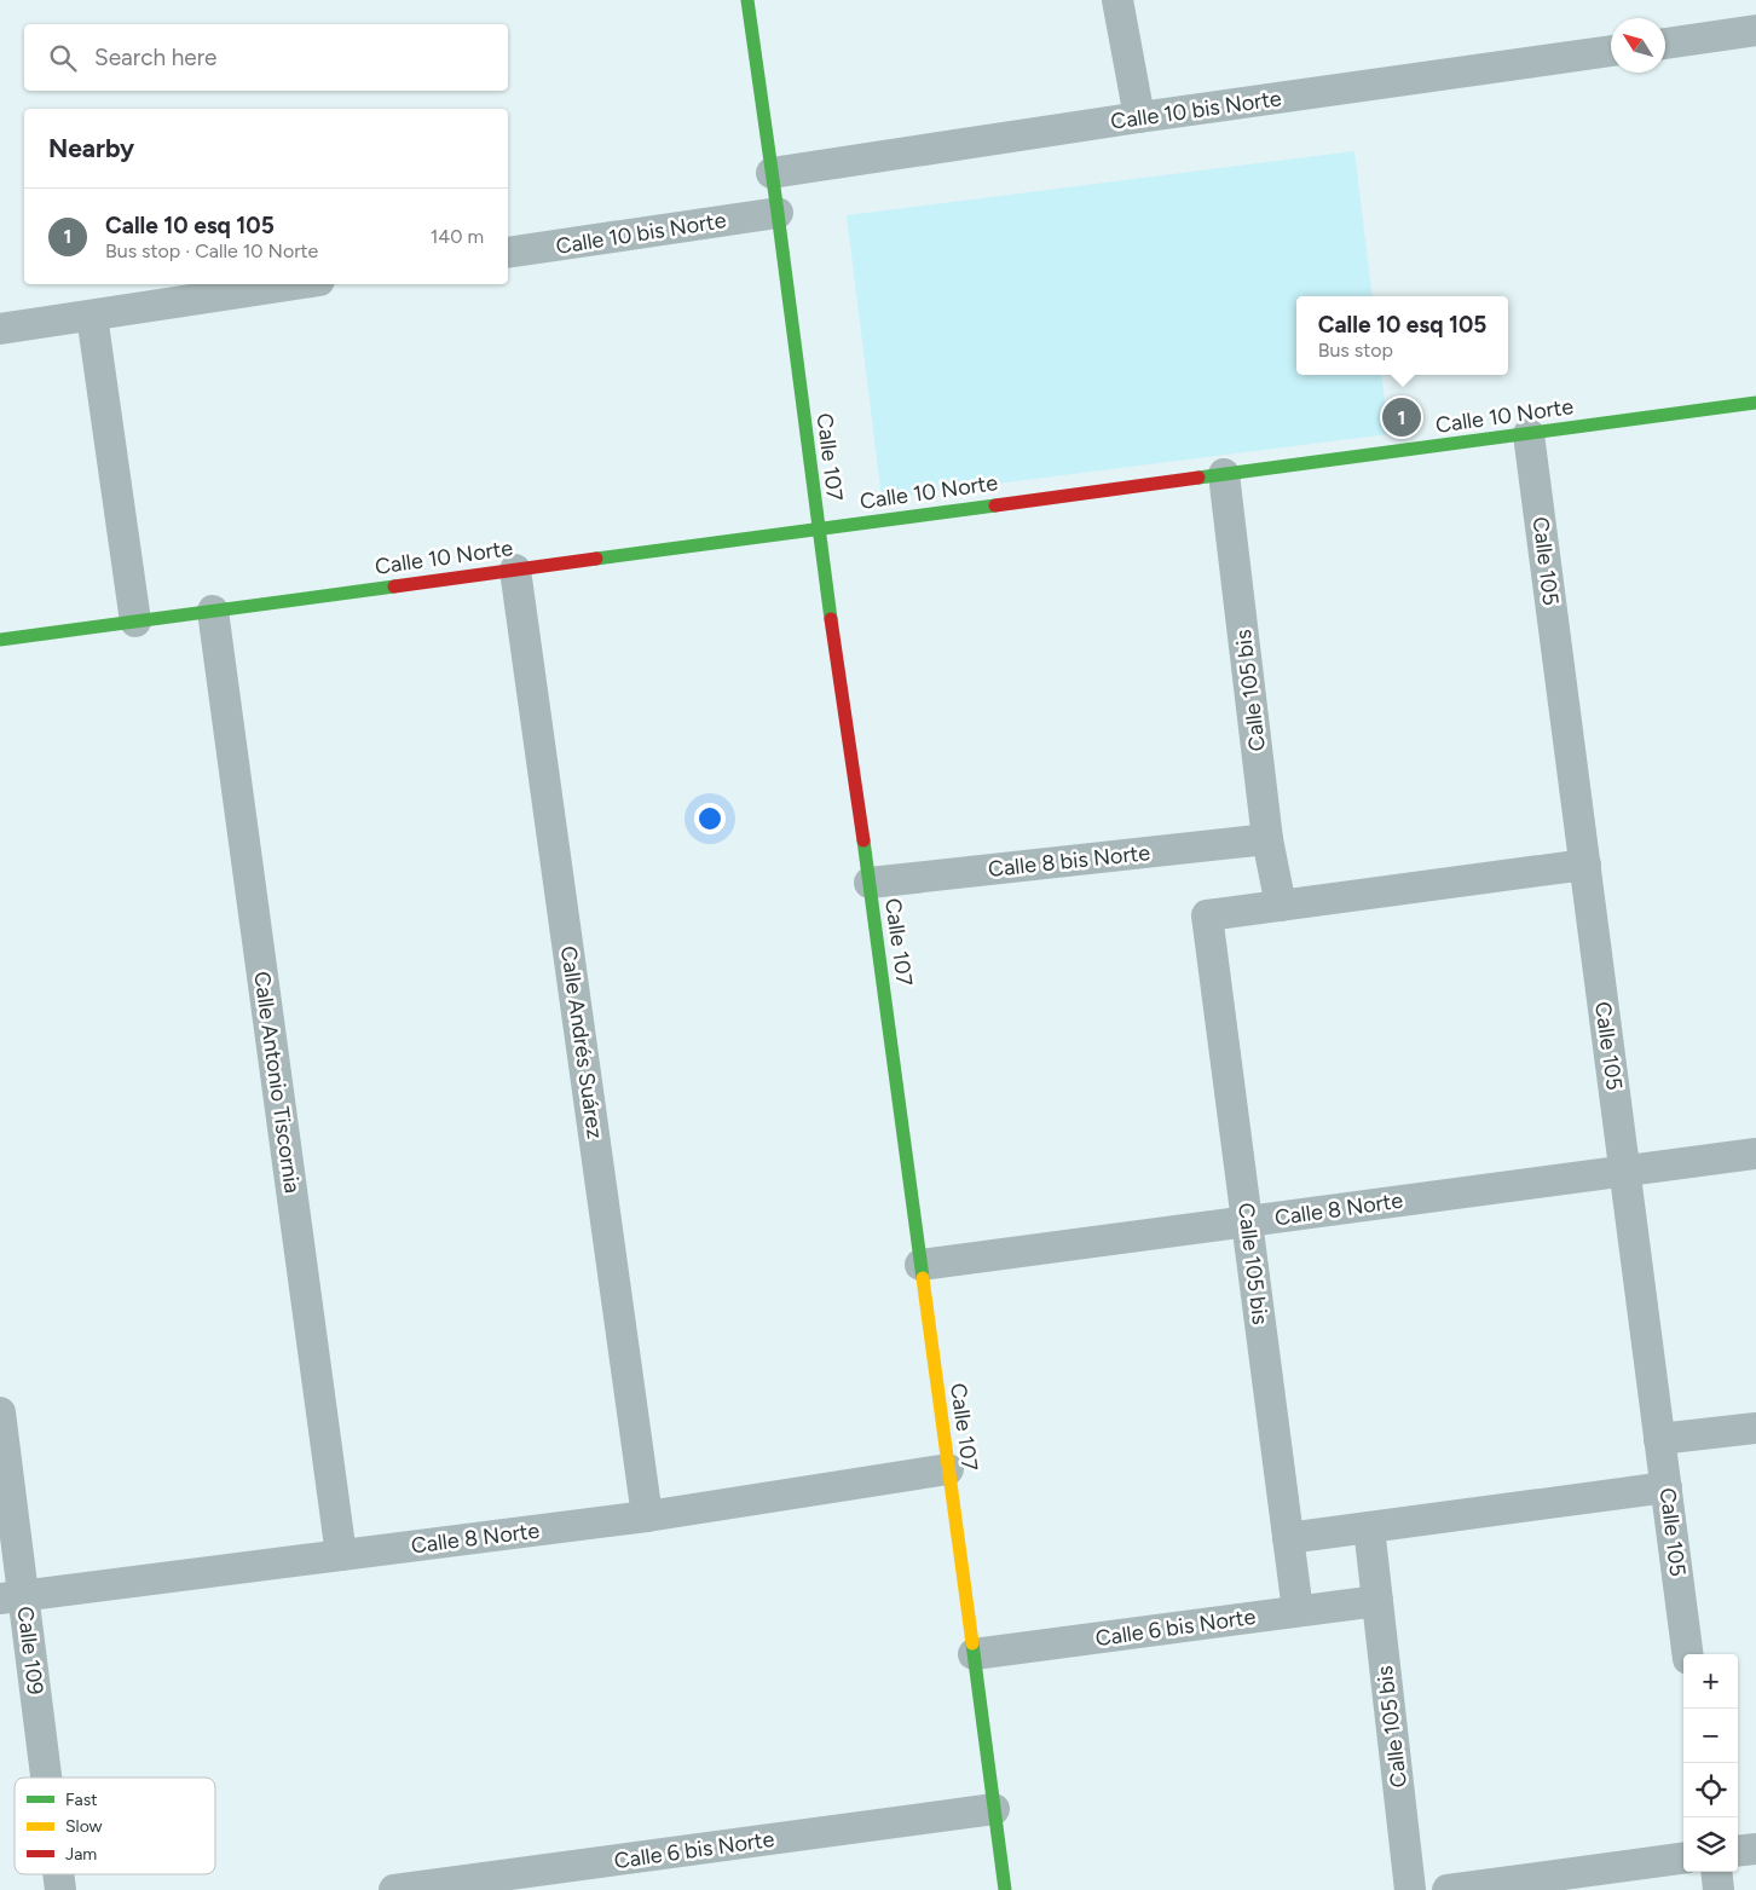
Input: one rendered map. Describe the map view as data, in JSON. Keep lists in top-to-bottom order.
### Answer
{
  "streets": {
    "street": [
      "Calle 10 bis Norte",
      "Calle 10 Norte",
      "Calle 107",
      "Calle 105",
      "Calle 105 bis",
      "Calle 8 bis Norte",
      "Calle Andrés Suárez",
      "Calle Antonio Tiscornia",
      "Calle 8 Norte",
      "Calle 6 bis Norte",
      "Calle 109"
    ]
  },
  "crossings": [
    ["Calle 10 bis Norte", "Calle 107"],
    ["Calle 10 Norte", "Calle 107"],
    ["Calle 10 Norte", "Calle 105"],
    ["Calle 10 Norte", "Calle 105 bis"],
    ["Calle 10 Norte", "Calle Andrés Suárez"],
    ["Calle 10 Norte", "Calle Antonio Tiscornia"],
    ["Calle 107", "Calle 8 bis Norte"],
    ["Calle 107", "Calle 8 Norte"],
    ["Calle 107", "Calle 6 bis Norte"],
    ["Calle 105", "Calle 8 Norte"],
    ["Calle 105 bis", "Calle 8 bis Norte"],
    ["Calle 105 bis", "Calle 8 Norte"],
    ["Calle 105 bis", "Calle 6 bis Norte"],
    ["Calle Andrés Suárez", "Calle 8 Norte"],
    ["Calle Antonio Tiscornia", "Calle 8 Norte"],
    ["Calle 8 Norte", "Calle 109"]
  ],
  "legend": ["Fast", "Slow", "Jam"],
  "north": "top left",
  "page": {
    "search": "Search here",
    "heading": "Nearby",
    "list": [
      {
        "mark": "1",
        "name": "Calle 10 esq 105",
        "note": "Bus stop · Calle 10 Norte",
        "value": "140 m"
      }
    ],
    "popup": ["Calle 10 esq 105", "Bus stop"],
    "pins": "1",
    "map_buttons": ["+", "−"]
  }
}
